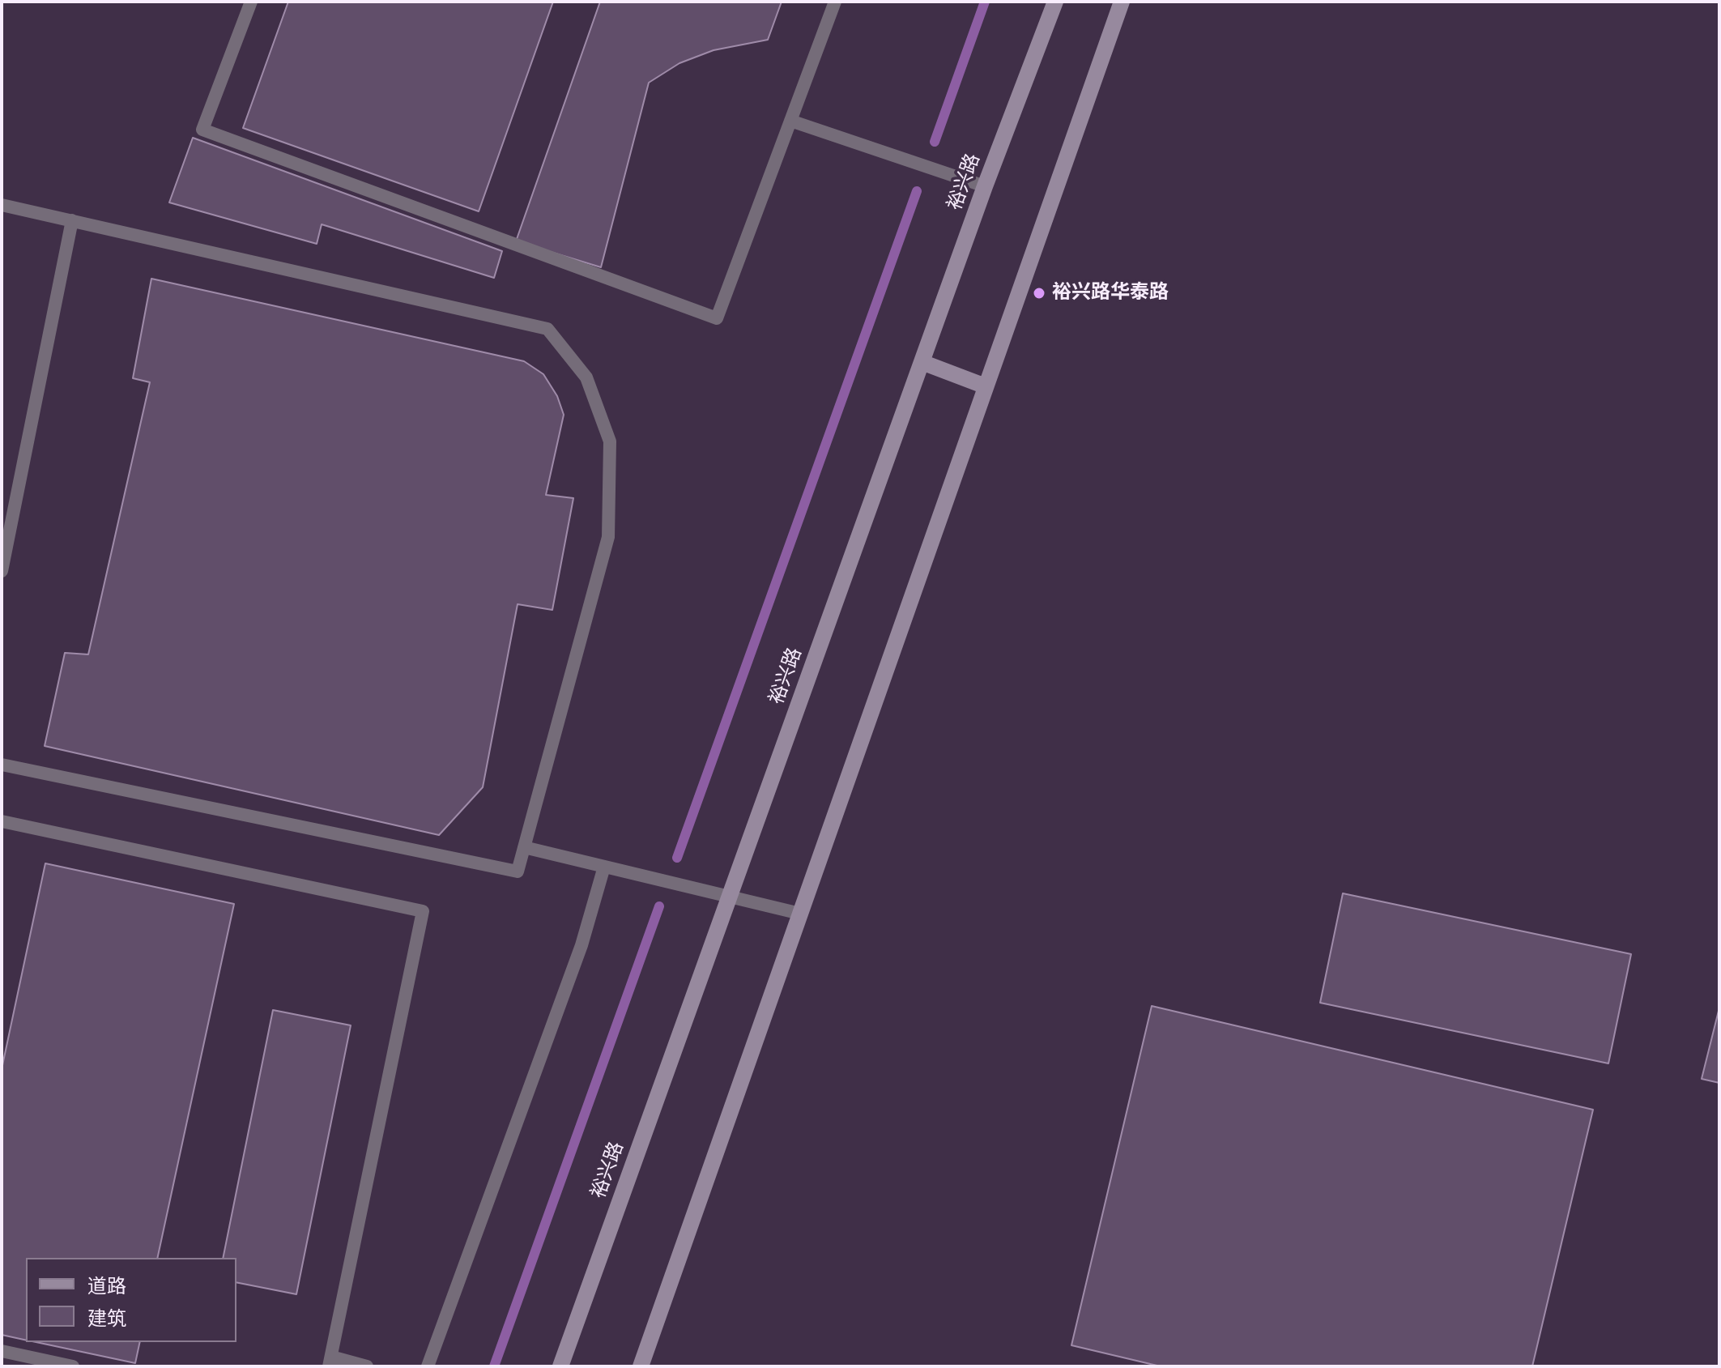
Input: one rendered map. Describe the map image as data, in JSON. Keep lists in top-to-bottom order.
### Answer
{
  "streets": {
    "main road": ["裕兴路"]
  },
  "places": ["裕兴路华泰路"],
  "legend": ["道路", "建筑"]
}
